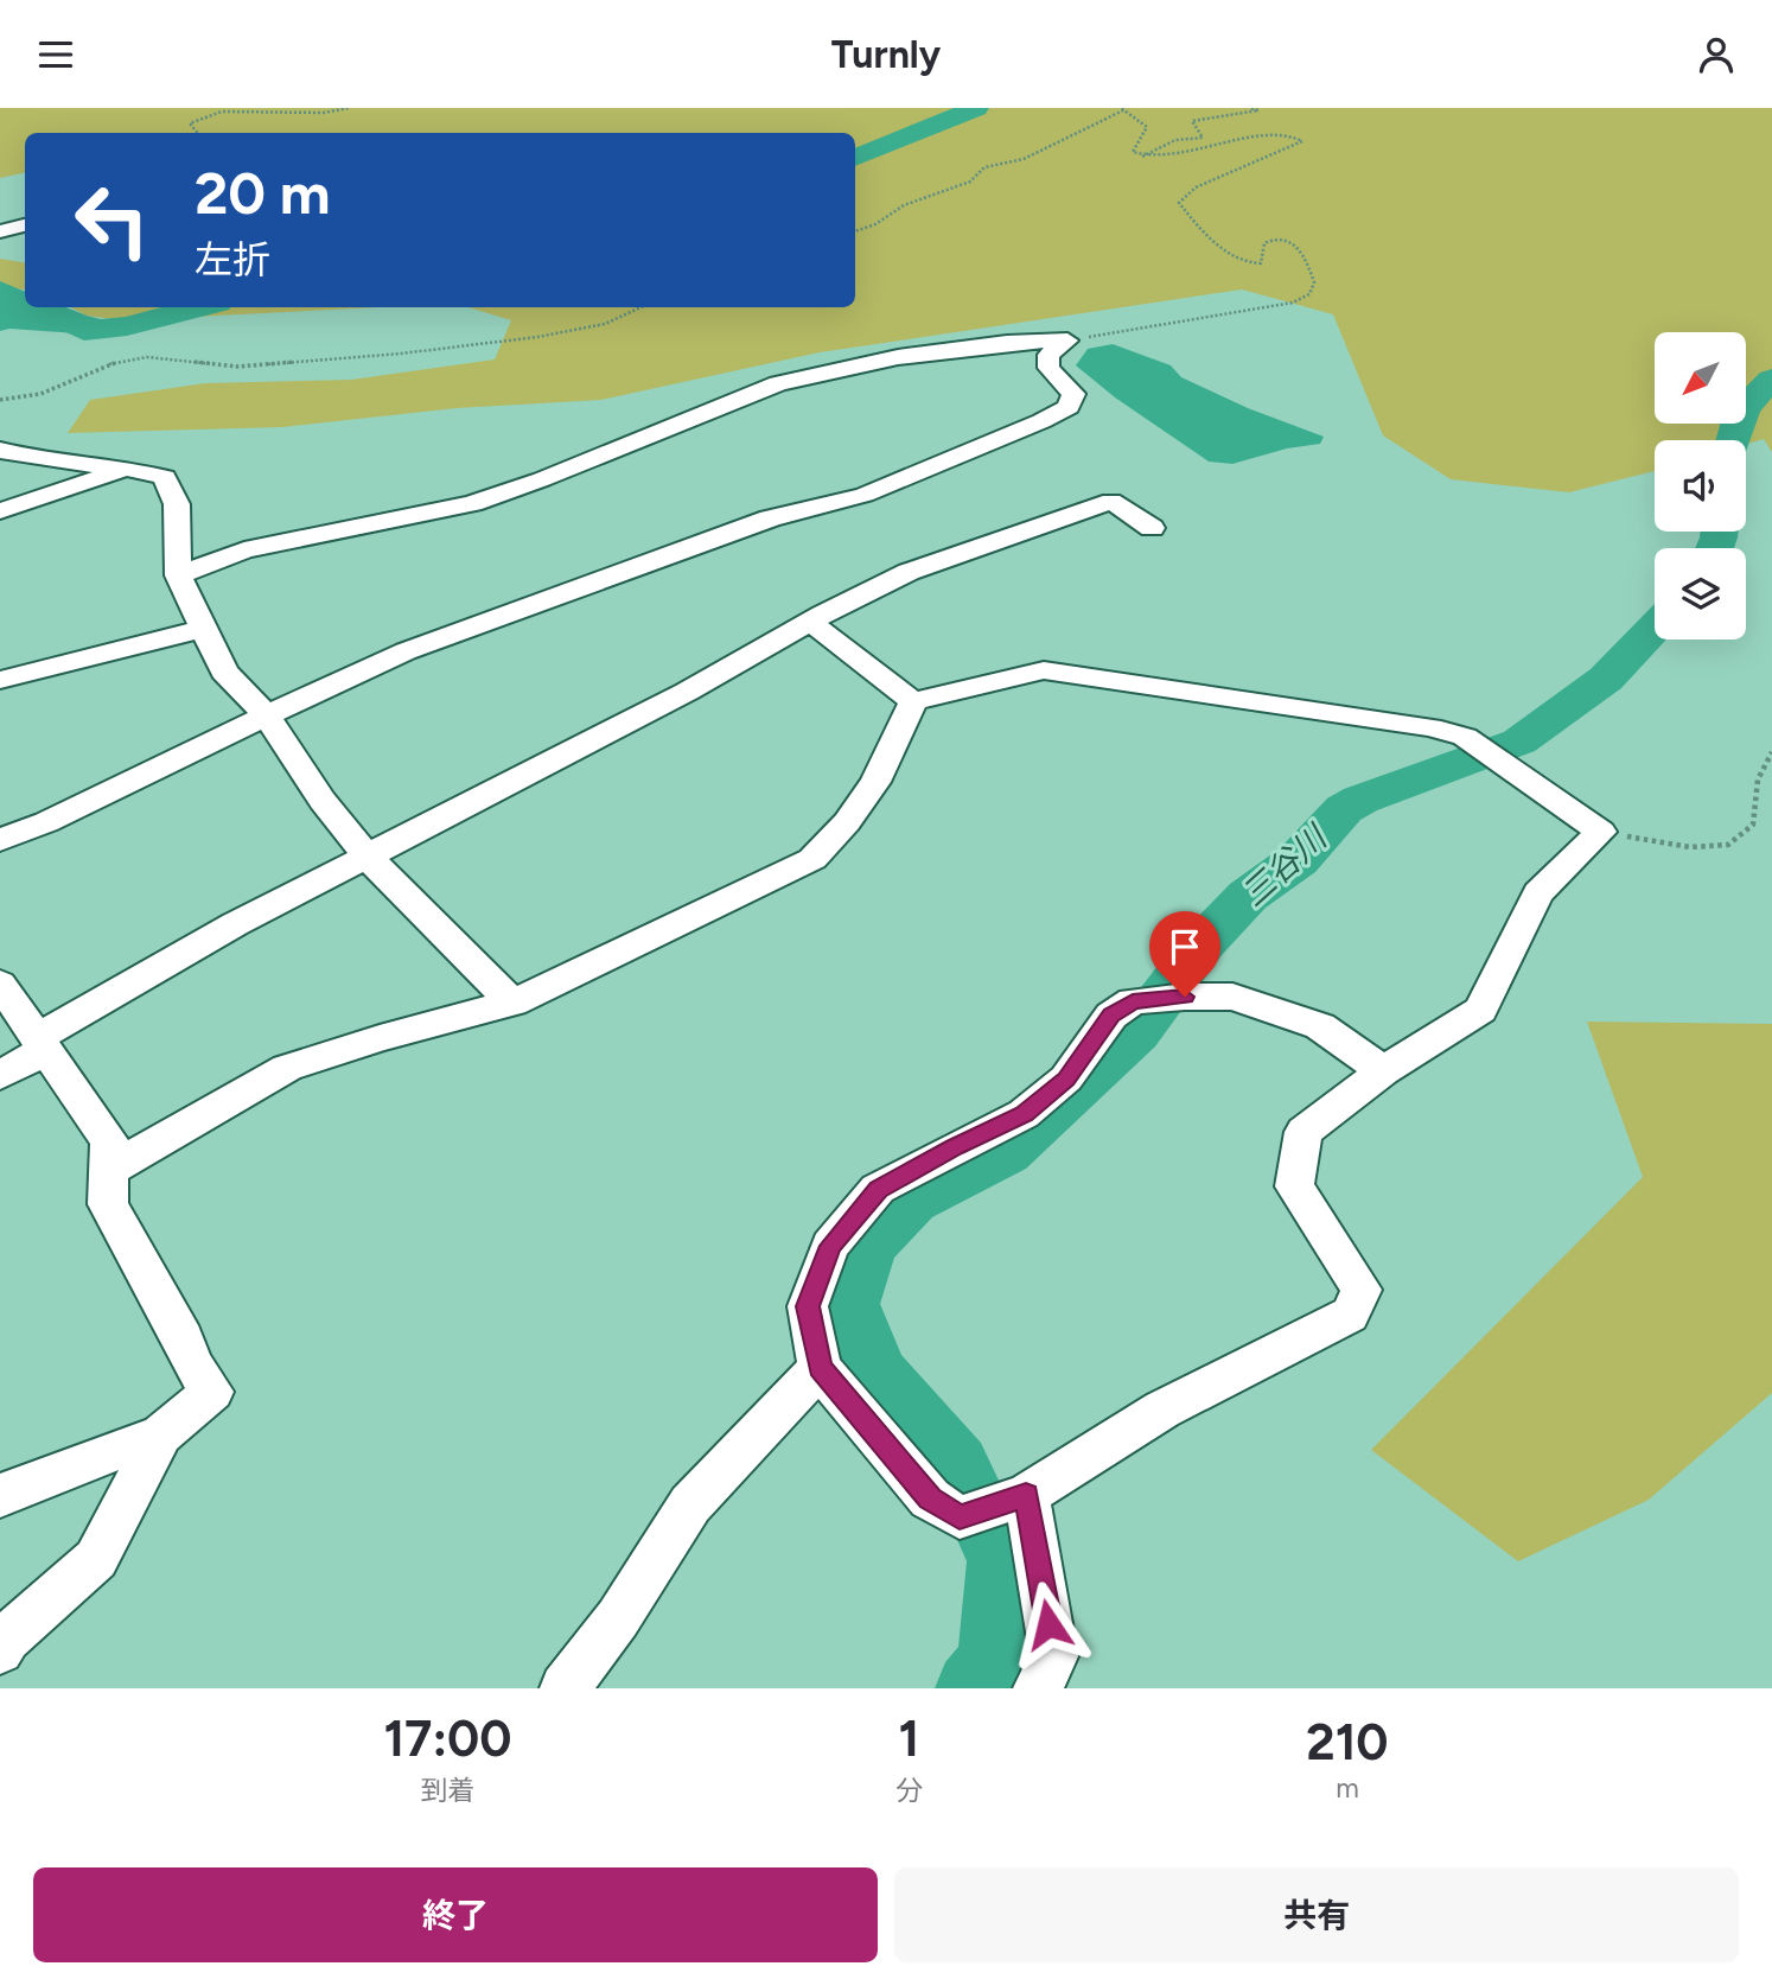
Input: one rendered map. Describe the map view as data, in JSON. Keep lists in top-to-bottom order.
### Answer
{
  "water": ["三谷川"],
  "north": "bottom left",
  "page": {
    "header": "Turnly",
    "turn": ["20 m", "左折"],
    "eta": [
      "17:00",
      "到着",
      "1",
      "分",
      "210",
      "m"
    ],
    "buttons": ["終了", "共有"]
  }
}
